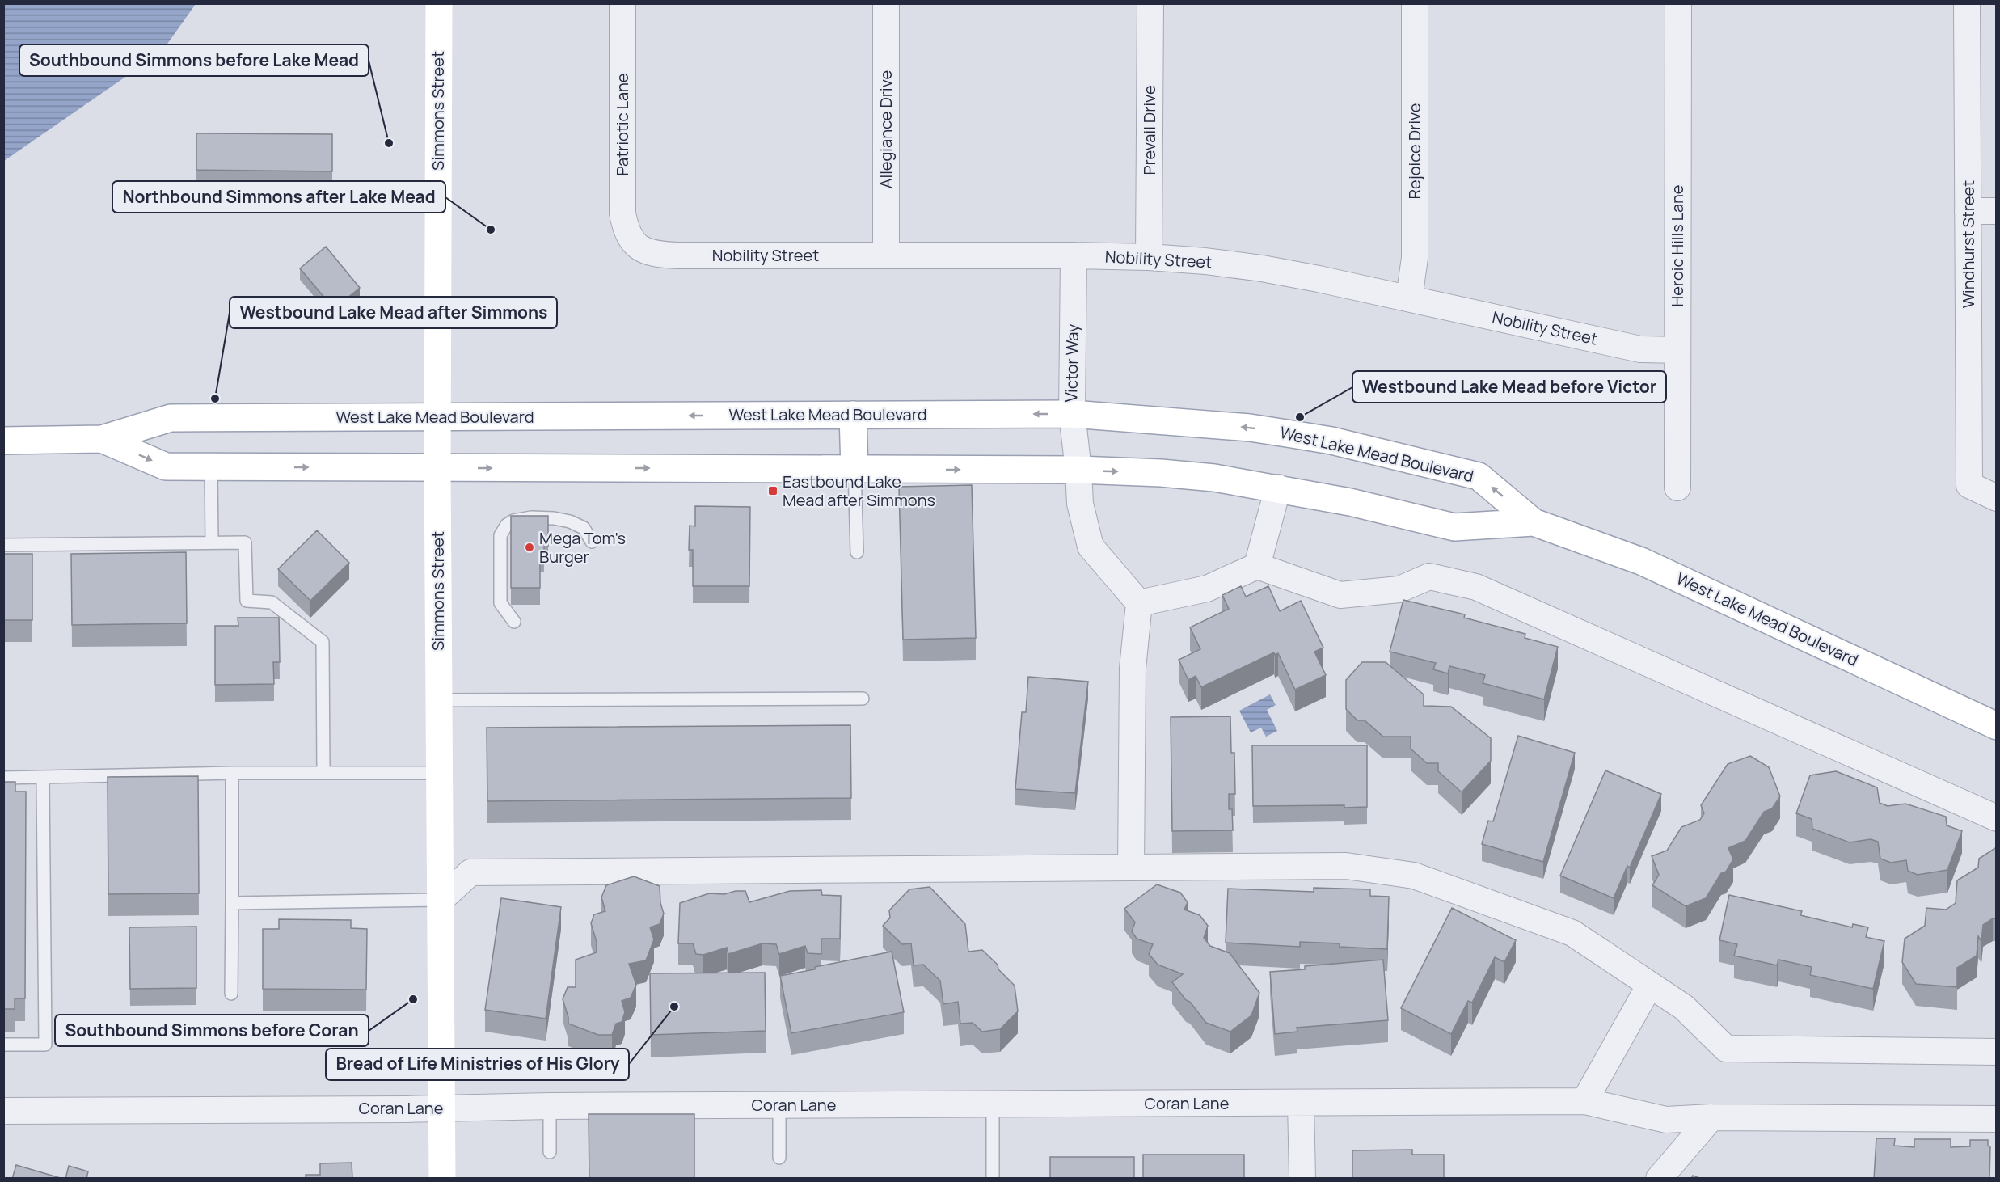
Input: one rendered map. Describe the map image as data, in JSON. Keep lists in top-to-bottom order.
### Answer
{
  "streets": {
    "main road": ["Simmons Street", "West Lake Mead Boulevard"],
    "street": [
      "Patriotic Lane",
      "Allegiance Drive",
      "Prevail Drive",
      "Rejoice Drive",
      "Windhurst Street",
      "Heroic Hills Lane",
      "Nobility Street",
      "Victor Way",
      "Coran Lane"
    ]
  },
  "crossings": [
    ["Simmons Street", "West Lake Mead Boulevard"],
    ["Simmons Street", "Coran Lane"],
    ["Patriotic Lane", "Nobility Street"],
    ["Allegiance Drive", "Nobility Street"],
    ["Prevail Drive", "Nobility Street"],
    ["Rejoice Drive", "Nobility Street"],
    ["Heroic Hills Lane", "Nobility Street"],
    ["Nobility Street", "Victor Way"],
    ["Victor Way", "West Lake Mead Boulevard"]
  ],
  "places": {
    "other": [
      "Southbound Simmons before Lake Mead",
      "Northbound Simmons after Lake Mead",
      "Westbound Lake Mead after Simmons",
      "Westbound Lake Mead before Victor",
      "Mega Tom's Burger",
      "Southbound Simmons before Coran",
      "Bread of Life Ministries of His Glory"
    ],
    "transit": ["Eastbound Lake Mead after Simmons"]
  }
}
